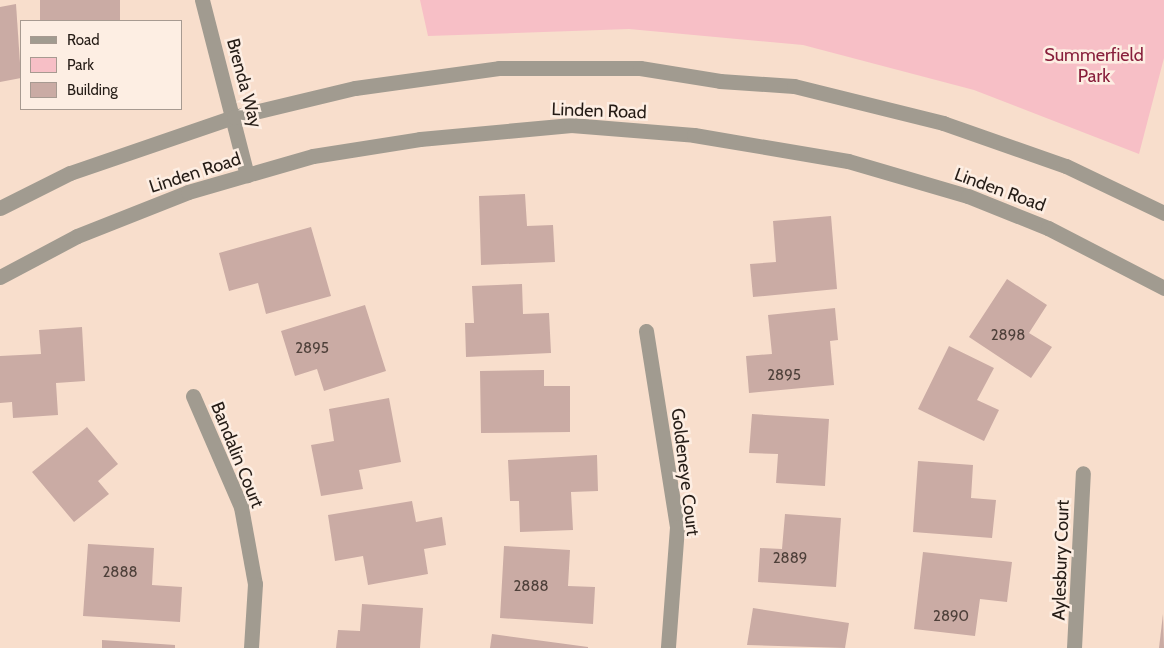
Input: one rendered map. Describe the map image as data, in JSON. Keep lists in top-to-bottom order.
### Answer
{
  "streets": {
    "street": [
      "Brenda Way",
      "Linden Road",
      "Bandalin Court",
      "Goldeneye Court",
      "Aylesbury Court"
    ]
  },
  "crossings": [
    ["Brenda Way", "Linden Road"]
  ],
  "parks": ["Summerfield Park"],
  "house_numbers": [
    "2898",
    "2895",
    "2895",
    "2889",
    "2888",
    "2888",
    "2890"
  ],
  "legend": ["Road", "Park", "Building"]
}
